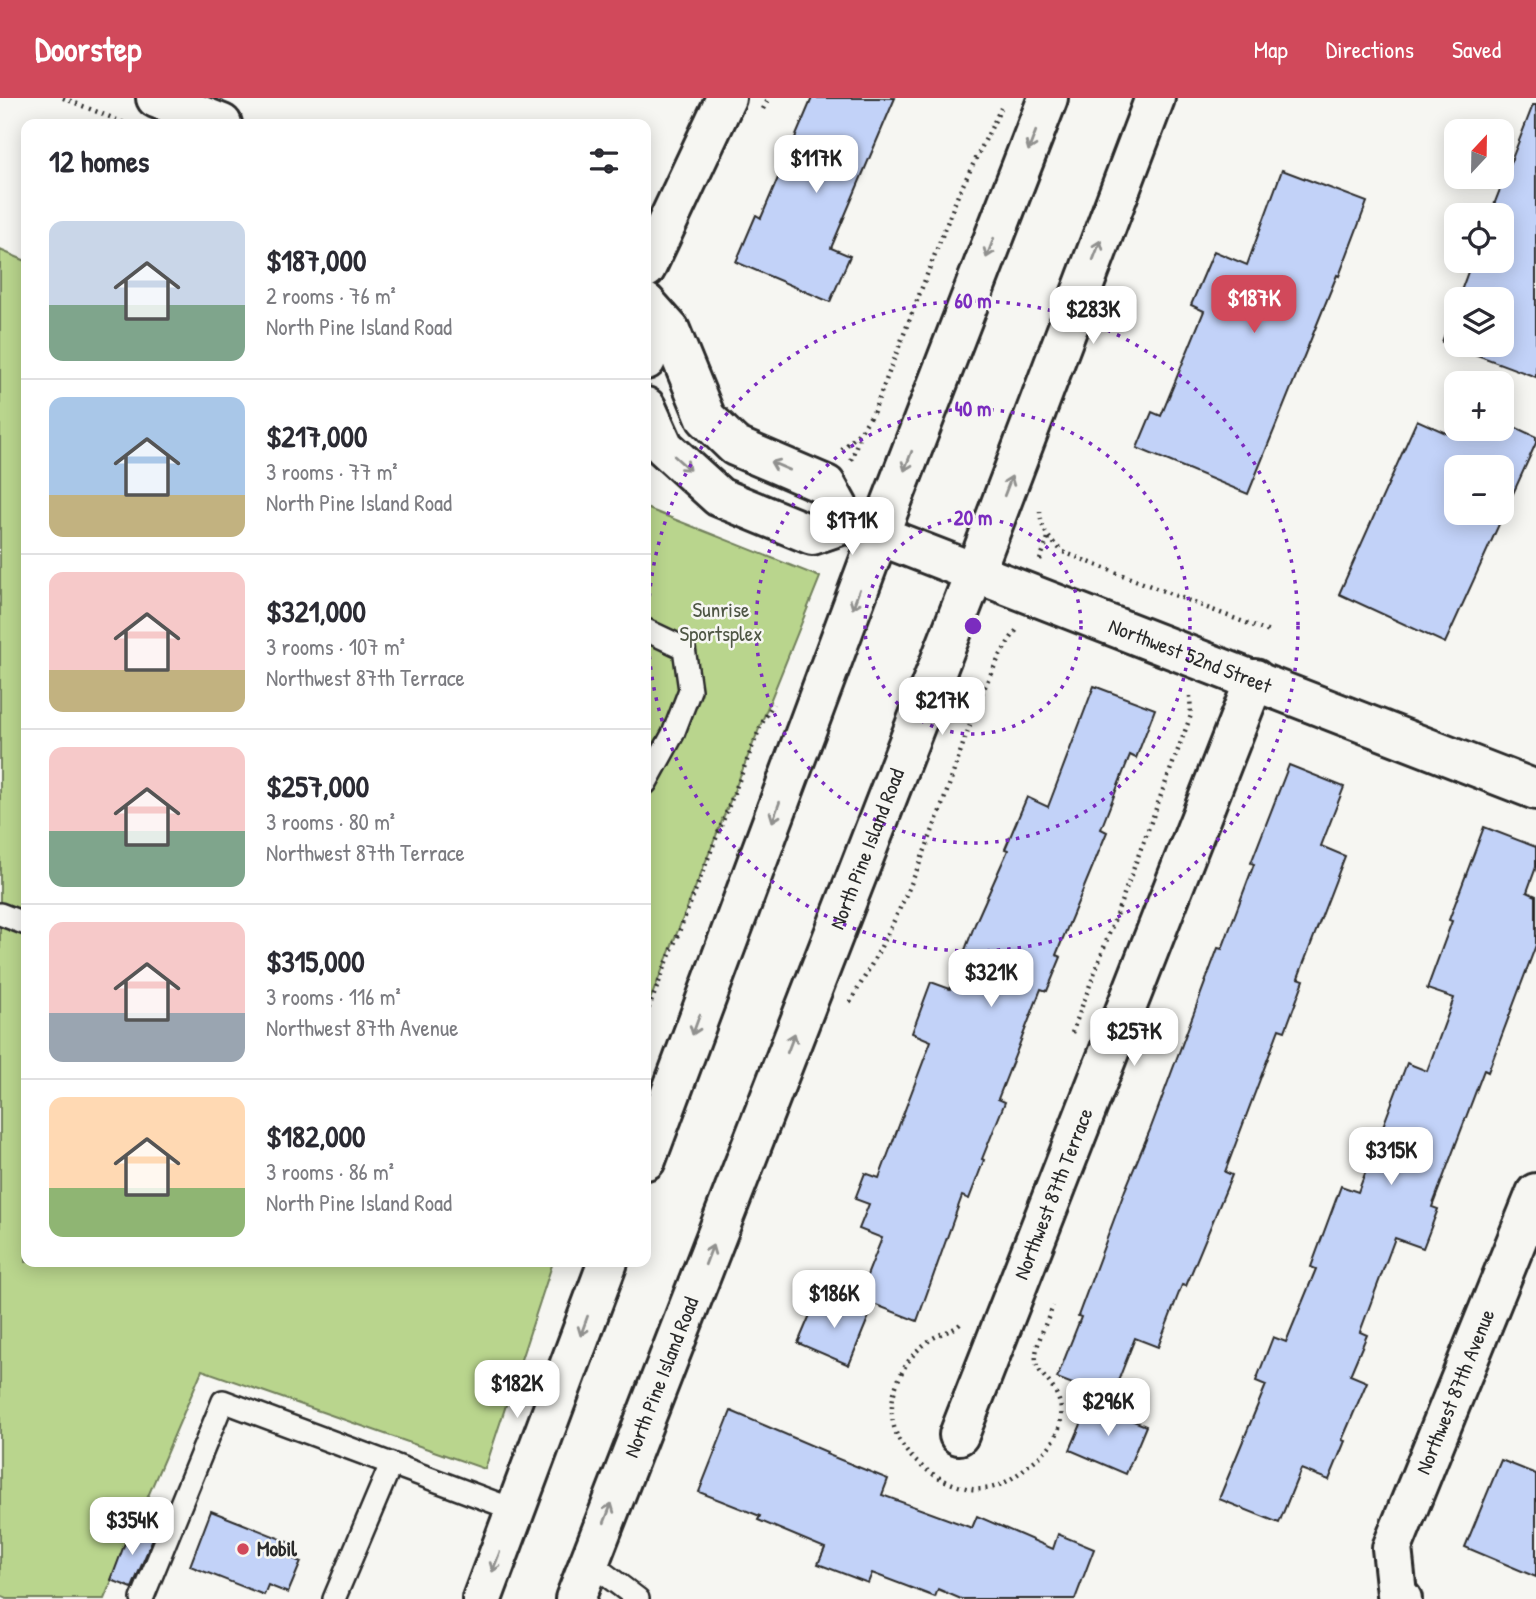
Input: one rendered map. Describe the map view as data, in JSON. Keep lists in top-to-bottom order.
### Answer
{
  "streets": {
    "main road": [
      "Northwest 52nd Street",
      "North Pine Island Road",
      "Northwest 87th Terrace",
      "Northwest 87th Avenue"
    ]
  },
  "crossings": [
    ["Northwest 52nd Street", "North Pine Island Road"],
    ["Northwest 52nd Street", "Northwest 87th Terrace"]
  ],
  "parks": ["Sunrise Sportsplex"],
  "places": ["Mobil"],
  "north": "top",
  "page": {
    "header": "Doorstep",
    "nav": ["Map", "Directions", "Saved"],
    "map_buttons": ["+", "−"],
    "heading": "12 homes",
    "price": [
      "$117K",
      "$187K",
      "$283K",
      "$171K",
      "$217K",
      "$321K",
      "$257K",
      "$315K",
      "$186K",
      "$182K",
      "$296K",
      "$354K"
    ],
    "list": [
      {
        "name": "$187,000",
        "note": "2 rooms · 76 m² · North Pine Island Road"
      },
      {
        "name": "$217,000",
        "note": "3 rooms · 77 m² · North Pine Island Road"
      },
      {
        "name": "$321,000",
        "note": "3 rooms · 107 m² · Northwest 87th Terrace"
      },
      {
        "name": "$257,000",
        "note": "3 rooms · 80 m² · Northwest 87th Terrace"
      },
      {
        "name": "$315,000",
        "note": "3 rooms · 116 m² · Northwest 87th Avenue"
      },
      {
        "name": "$182,000",
        "note": "3 rooms · 86 m² · North Pine Island Road"
      }
    ]
  },
  "rings": ["60 m", "40 m", "20 m"]
}
